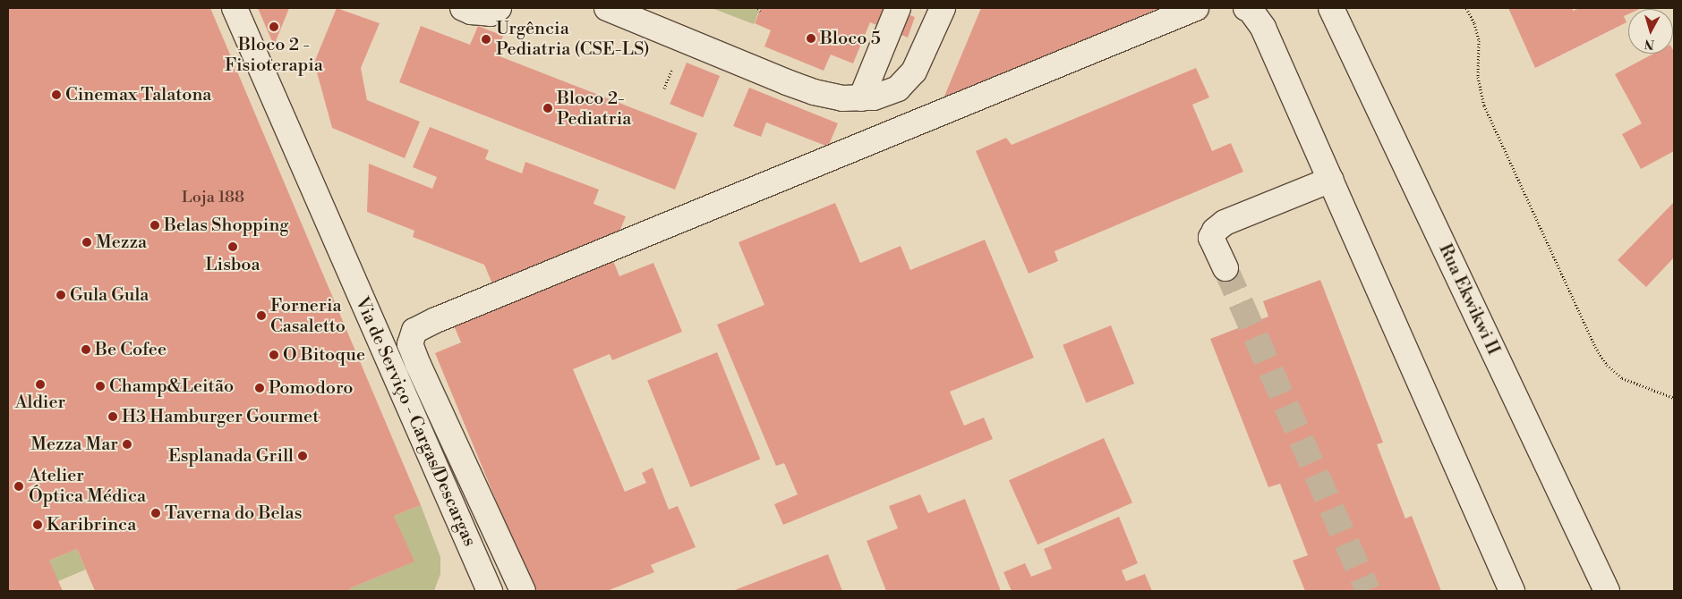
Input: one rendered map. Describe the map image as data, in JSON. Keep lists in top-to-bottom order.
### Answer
{
  "streets": {
    "street": ["Rua Ekwikwi II", "Via de Serviço - Cargas/Descargas"]
  },
  "places": [
    "Bloco 2 - Fisioterapia",
    "Bloco 5",
    "Urgência Pediatria (CSE-LS)",
    "Cinemax Talatona",
    "Bloco 2- Pediatria",
    "Belas Shopping",
    "Mezza",
    "Lisboa",
    "Gula Gula",
    "Forneria Casaletto",
    "Be Cofee",
    "O Bitoque",
    "Aldier",
    "Champ&Leitão",
    "Pomodoro",
    "H3 Hamburger Gourmet",
    "Mezza Mar",
    "Esplanada Grill",
    "Atelier Óptica Médica",
    "Taverna do Belas",
    "Karibrinca"
  ],
  "house_numbers": ["Loja 188"],
  "north": "bottom"
}
